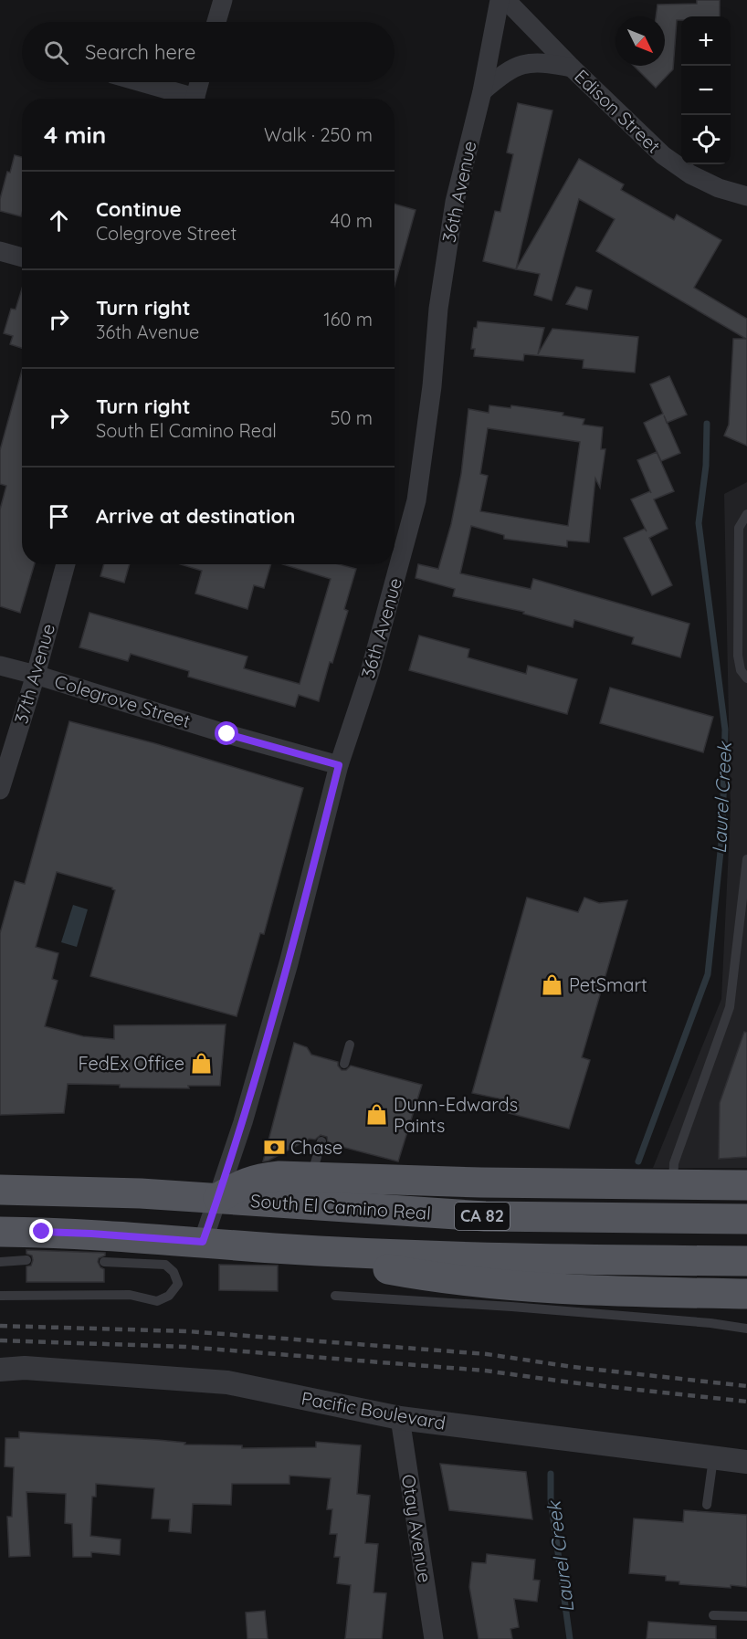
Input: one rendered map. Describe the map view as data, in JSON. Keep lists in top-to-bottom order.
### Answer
{
  "streets": {
    "main road": ["South El Camino Real", "CA 82"],
    "street": [
      "Edison Street",
      "36th Avenue",
      "37th Avenue",
      "Colegrove Street",
      "Pacific Boulevard",
      "Otay Avenue"
    ]
  },
  "crossings": [
    ["36th Avenue", "Colegrove Street"],
    ["36th Avenue", "South El Camino Real"],
    ["36th Avenue", "CA 82"],
    ["37th Avenue", "Colegrove Street"],
    ["Pacific Boulevard", "Otay Avenue"]
  ],
  "water": ["Laurel Creek"],
  "places": {
    "shop": ["PetSmart", "FedEx Office", "Dunn-Edwards Paints"],
    "bank": ["Chase"]
  },
  "north": "bottom right",
  "page": {
    "map_buttons": ["+", "−"],
    "search": "Search here",
    "heading": ["4 min", "Walk · 250 m"],
    "list": [
      ["Continue", "Colegrove Street", "40 m"],
      ["Turn right", "36th Avenue", "160 m"],
      ["Turn right", "South El Camino Real", "50 m"],
      "Arrive at destination"
    ]
  }
}
